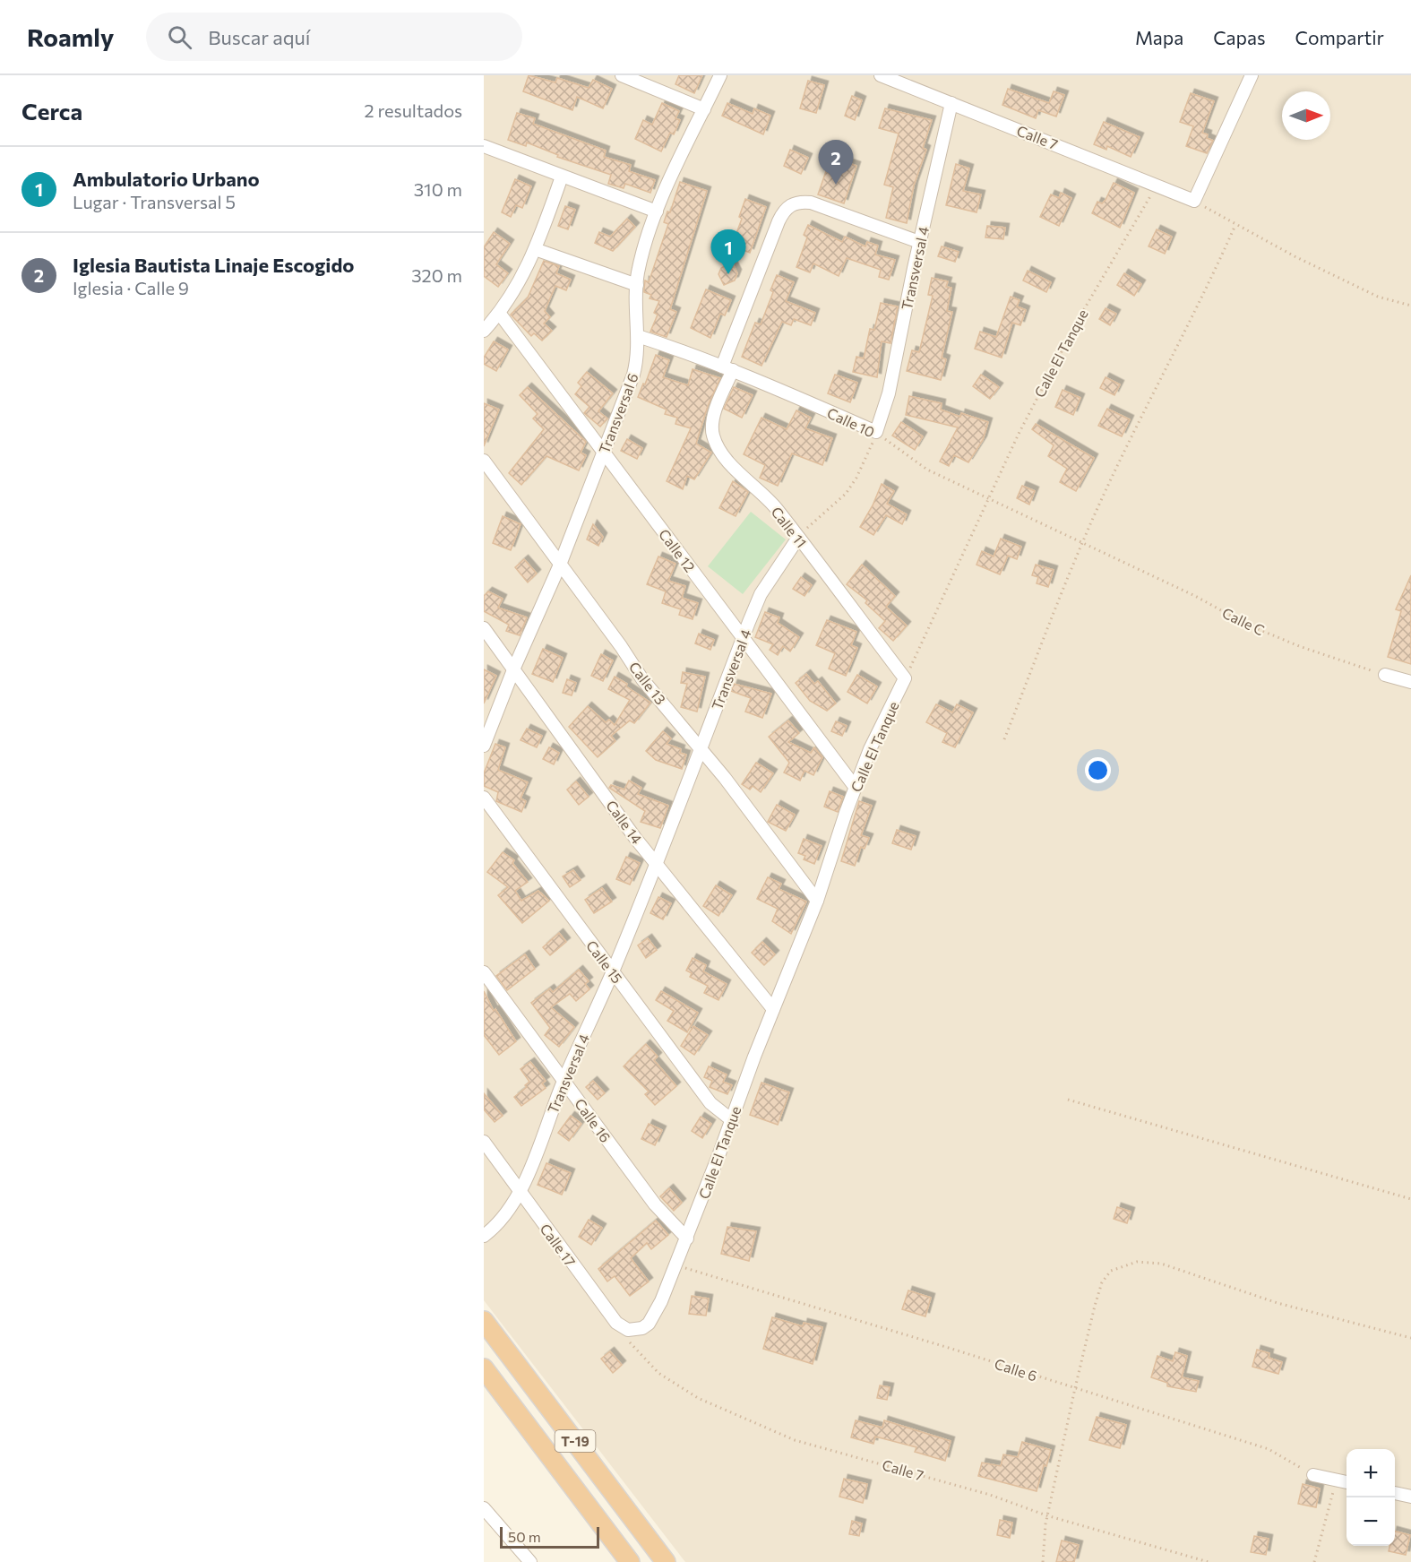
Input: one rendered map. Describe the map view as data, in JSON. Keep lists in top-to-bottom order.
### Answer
{
  "streets": {
    "highway": ["T-19"],
    "street": [
      "Calle 7",
      "Transversal 4",
      "Calle El Tanque",
      "Transversal 6",
      "Calle 10",
      "Calle 11",
      "Calle 12",
      "Calle 13",
      "Calle 14",
      "Calle 15",
      "Calle 16",
      "Calle 17"
    ],
    "path": ["Calle C", "Calle 6"]
  },
  "crossings": [
    ["Calle 7", "Transversal 4"],
    ["Calle 7", "Calle El Tanque"],
    ["Calle 7", "Calle 17"],
    ["Transversal 4", "Calle 10"],
    ["Transversal 4", "Calle 11"],
    ["Transversal 4", "Calle 12"],
    ["Transversal 4", "Calle 13"],
    ["Transversal 4", "Calle 14"],
    ["Transversal 4", "Calle 15"],
    ["Transversal 4", "Calle 16"],
    ["Transversal 4", "Calle 17"],
    ["Calle El Tanque", "Calle 10"],
    ["Calle El Tanque", "Calle 11"],
    ["Calle El Tanque", "Calle 12"],
    ["Calle El Tanque", "Calle 13"],
    ["Calle El Tanque", "Calle 14"],
    ["Calle El Tanque", "Calle 15"],
    ["Calle El Tanque", "Calle 16"],
    ["Calle El Tanque", "Calle 17"],
    ["Calle El Tanque", "Calle 6"],
    ["Transversal 6", "Calle 10"],
    ["Transversal 6", "Calle 12"],
    ["Transversal 6", "Calle 13"],
    ["Transversal 6", "Calle 14"],
    ["Calle 10", "Calle 11"],
    ["Calle 10", "Calle C"]
  ],
  "scale_bar": "50 m",
  "north": "right",
  "page": {
    "header": "Roamly",
    "search": "Buscar aquí",
    "nav": ["Mapa", "Capas", "Compartir"],
    "heading": ["Cerca", "2 resultados"],
    "pins": ["2", "1"],
    "list": [
      {
        "mark": "1",
        "name": "Ambulatorio Urbano",
        "note": "Lugar · Transversal 5",
        "value": "310 m"
      },
      {
        "mark": "2",
        "name": "Iglesia Bautista Linaje Escogido",
        "note": "Iglesia · Calle 9",
        "value": "320 m"
      }
    ],
    "map_buttons": ["+", "−"],
    "scale": "50 m"
  }
}
